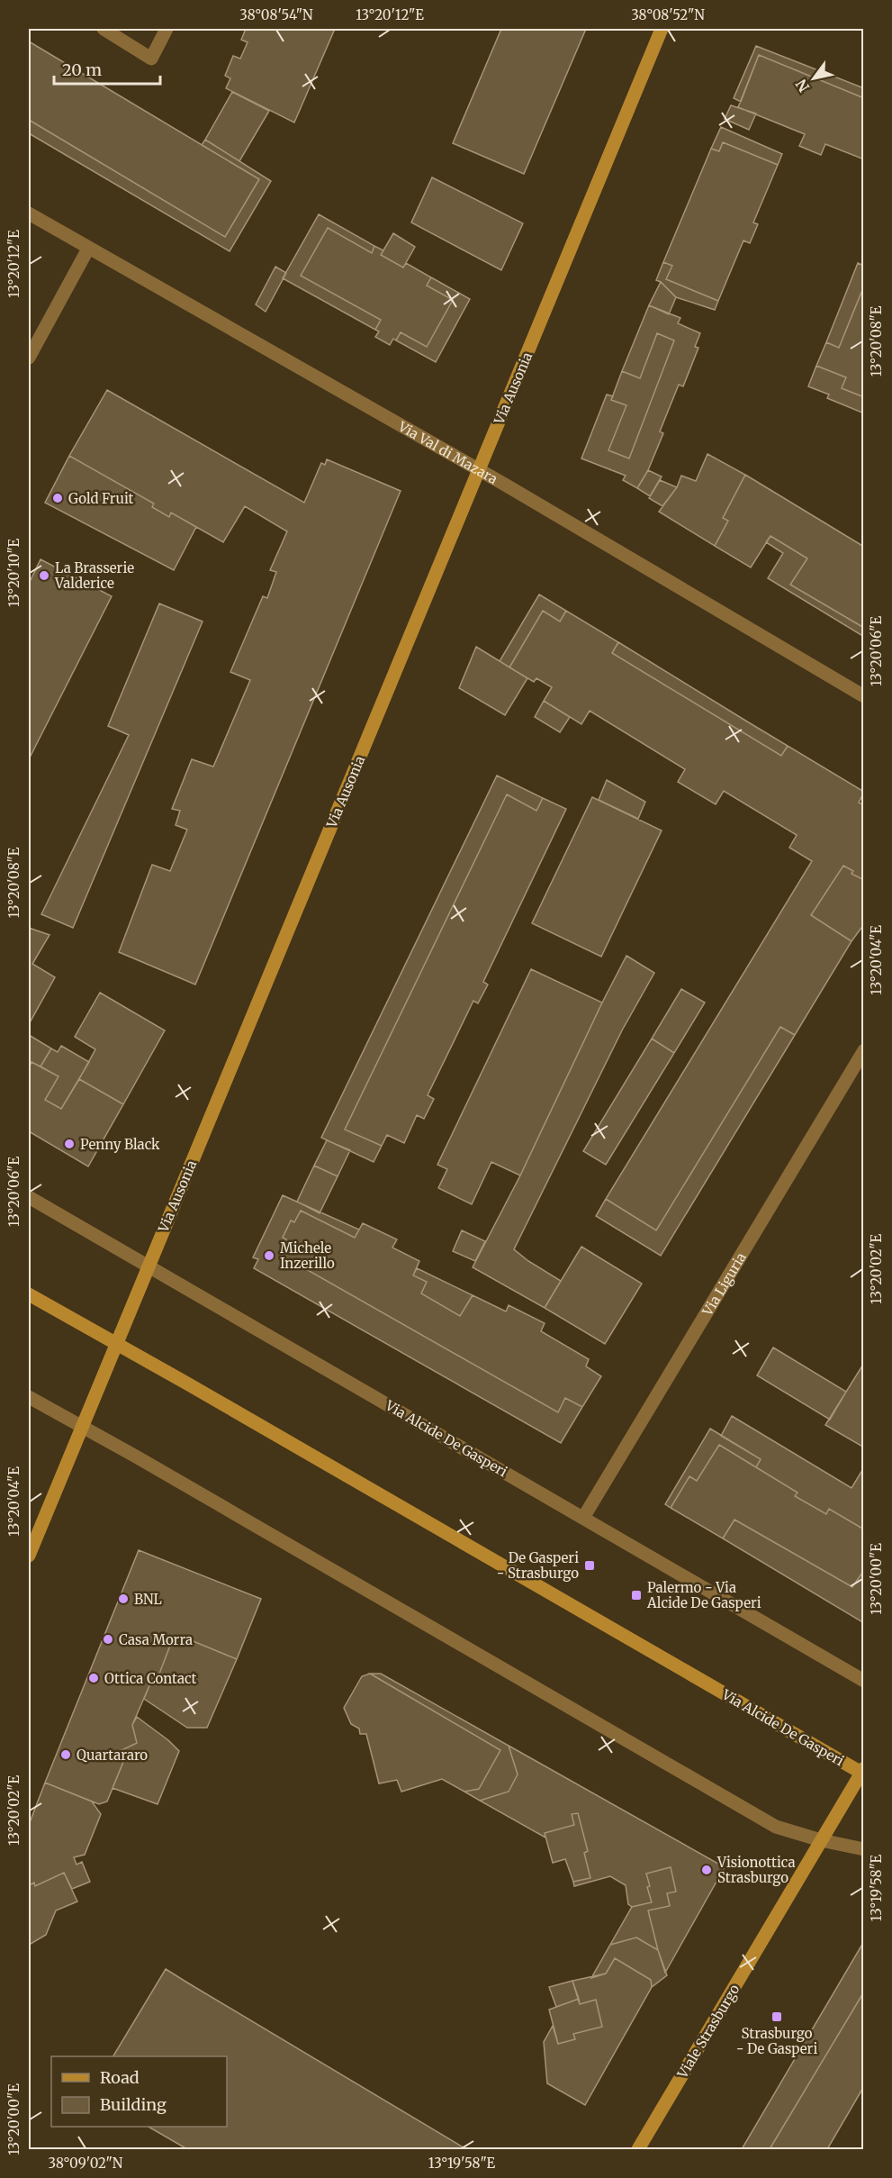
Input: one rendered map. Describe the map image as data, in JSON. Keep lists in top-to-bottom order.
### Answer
{
  "streets": {
    "street": [
      "Via Ausonia",
      "Via Val di Mazara",
      "Via Liguria",
      "Via Alcide De Gasperi",
      "Viale Strasburgo"
    ]
  },
  "crossings": [
    ["Via Ausonia", "Via Val di Mazara"],
    ["Via Ausonia", "Via Alcide De Gasperi"],
    ["Via Liguria", "Via Alcide De Gasperi"],
    ["Via Alcide De Gasperi", "Viale Strasburgo"]
  ],
  "places": {
    "other": [
      "Gold Fruit",
      "La Brasserie Valderice",
      "Penny Black",
      "Michele Inzerillo",
      "BNL",
      "Casa Morra",
      "Ottica Contact",
      "Quartararo",
      "Visionottica Strasburgo"
    ],
    "transit": ["De Gasperi - Strasburgo", "Palermo - Via Alcide De Gasperi", "Strasburgo - De Gasperi"]
  },
  "legend": ["Road", "Building"],
  "scale_bar": "20 m",
  "north": "bottom left",
  "coordinates": [
    "38°08'54\"N",
    "13°20'12\"E",
    "38°08'52\"N",
    "13°20'08\"E",
    "13°20'10\"E",
    "13°20'06\"E",
    "13°20'04\"E",
    "13°20'02\"E",
    "13°20'00\"E",
    "13°19'58\"E",
    "38°09'02\"N"
  ]
}
